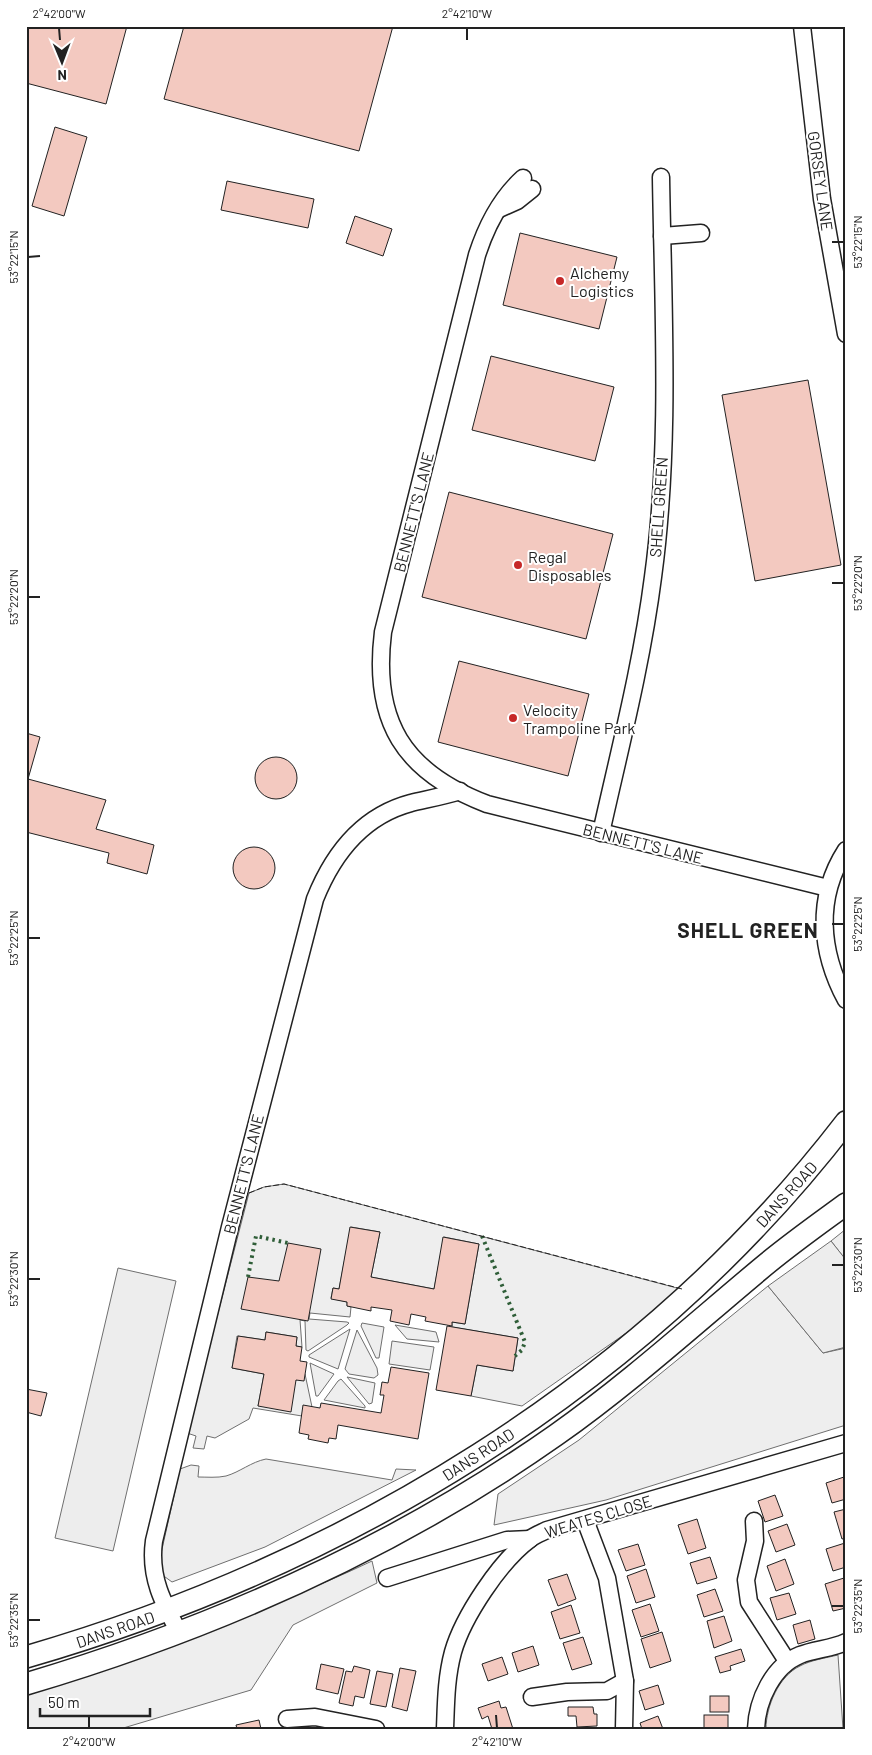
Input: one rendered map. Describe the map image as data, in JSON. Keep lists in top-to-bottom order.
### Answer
{
  "streets": {
    "main road": ["DANS ROAD"],
    "street": [
      "GORSEY LANE",
      "SHELL GREEN",
      "BENNETT'S LANE",
      "WEATES CLOSE"
    ]
  },
  "crossings": [
    ["SHELL GREEN", "BENNETT'S LANE"],
    ["BENNETT'S LANE", "DANS ROAD"]
  ],
  "districts": ["SHELL GREEN"],
  "places": ["Alchemy Logistics", "Regal Disposables", "Velocity Trampoline Park"],
  "scale_bar": "50 m",
  "north": "bottom",
  "coordinates": [
    "2°42'00\"W",
    "2°42'10\"W",
    "53°22'15\"N",
    "53°22'20\"N",
    "53°22'25\"N",
    "53°22'30\"N",
    "53°22'35\"N"
  ]
}
